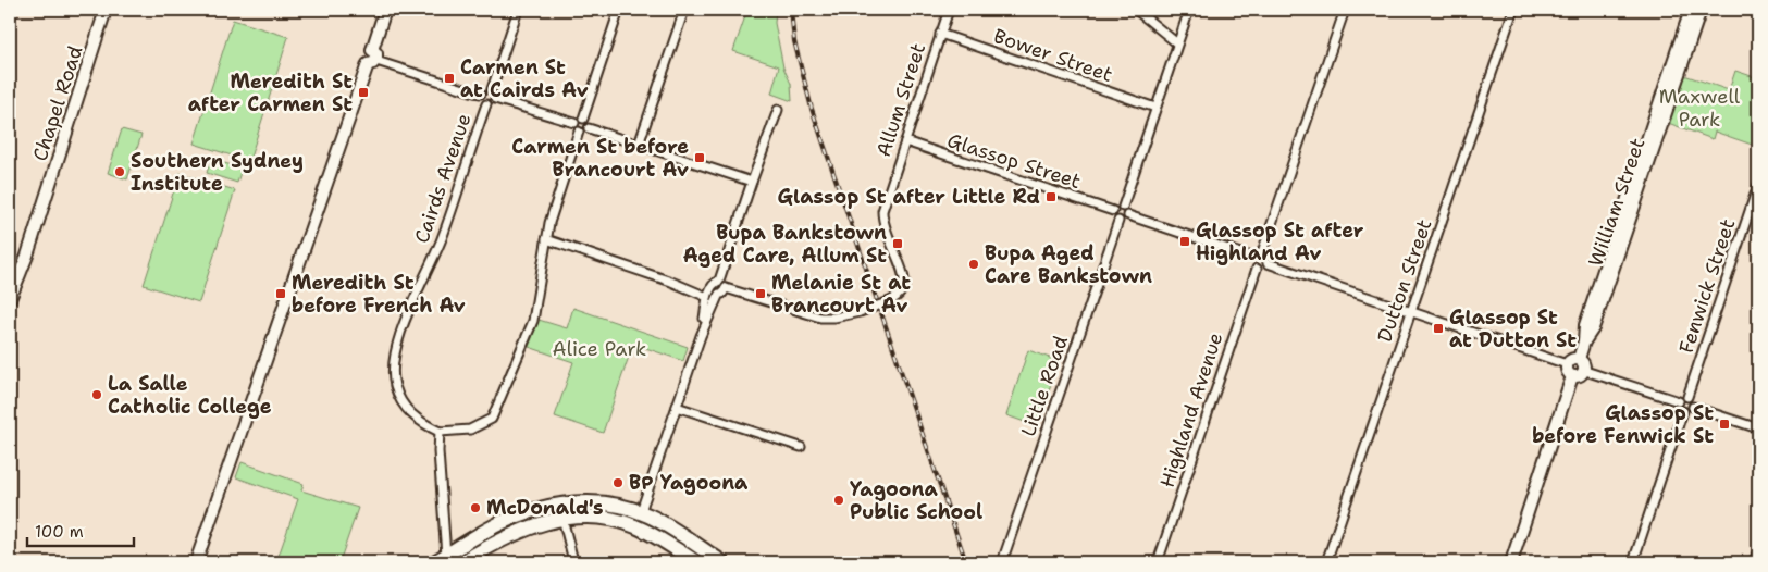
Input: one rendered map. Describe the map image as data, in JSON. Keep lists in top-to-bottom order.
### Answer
{
  "streets": {
    "street": [
      "Bower Street",
      "Allum Street",
      "Chapel Road",
      "Glassop Street",
      "Cairds Avenue",
      "William Street",
      "Dutton Street",
      "Fenwick Street",
      "Little Road",
      "Highland Avenue"
    ]
  },
  "crossings": [
    ["Bower Street", "Allum Street"],
    ["Allum Street", "Glassop Street"],
    ["Glassop Street", "Little Road"]
  ],
  "parks": ["Maxwell Park", "Alice Park"],
  "places": {
    "transit": [
      "Carmen St at Cairds Av",
      "Meredith St after Carmen St",
      "Carmen St before Brancourt Av",
      "Glassop St after Little Rd",
      "Glassop St after Highland Av",
      "Bupa Bankstown Aged Care, Allum St",
      "Meredith St before French Av",
      "Melanie St at Brancourt Av",
      "Glassop St at Dutton St",
      "Glassop St before Fenwick St"
    ],
    "other": [
      "Southern Sydney Institute",
      "Bupa Aged Care Bankstown",
      "La Salle Catholic College",
      "BP Yagoona",
      "Yagoona Public School",
      "McDonald's"
    ]
  },
  "scale_bar": "100 m"
}
